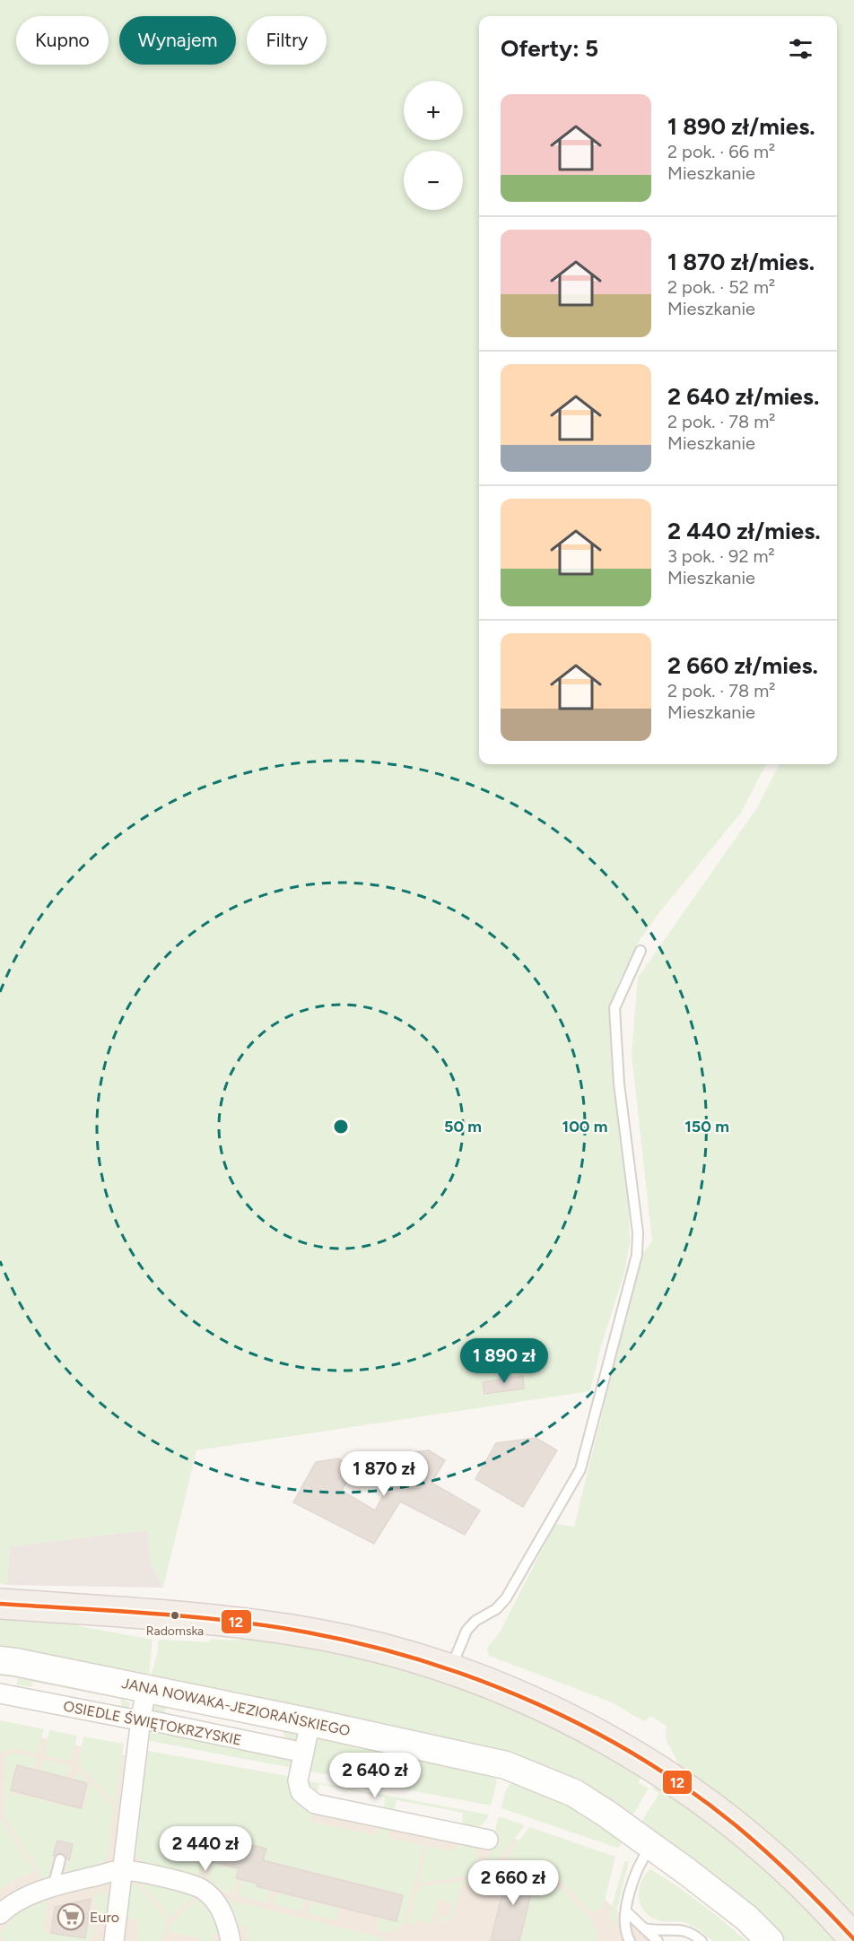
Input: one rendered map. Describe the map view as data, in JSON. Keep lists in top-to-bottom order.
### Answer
{
  "streets": {
    "street": ["JANA NOWAKA-JEZIORAŃSKIEGO", "OSIEDLE ŚWIĘTOKRZYSKIE"]
  },
  "places": {
    "other": ["Radomska"],
    "supermarket": ["Euro"]
  },
  "lines": ["transit line 12"],
  "page": {
    "chip": ["Kupno", "Wynajem", "Filtry"],
    "heading": "Oferty: 5",
    "map_buttons": ["+", "−"],
    "list": [
      {
        "name": "1 890 zł/mies.",
        "note": "2 pok. · 66 m² · Mieszkanie"
      },
      {
        "name": "1 870 zł/mies.",
        "note": "2 pok. · 52 m² · Mieszkanie"
      },
      {
        "name": "2 640 zł/mies.",
        "note": "2 pok. · 78 m² · Mieszkanie"
      },
      {
        "name": "2 440 zł/mies.",
        "note": "3 pok. · 92 m² · Mieszkanie"
      },
      {
        "name": "2 660 zł/mies.",
        "note": "2 pok. · 78 m² · Mieszkanie"
      }
    ],
    "price": [
      "1 890 zł",
      "1 870 zł",
      "2 640 zł",
      "2 440 zł",
      "2 660 zł"
    ]
  },
  "rings": ["50 m", "100 m", "150 m"]
}
